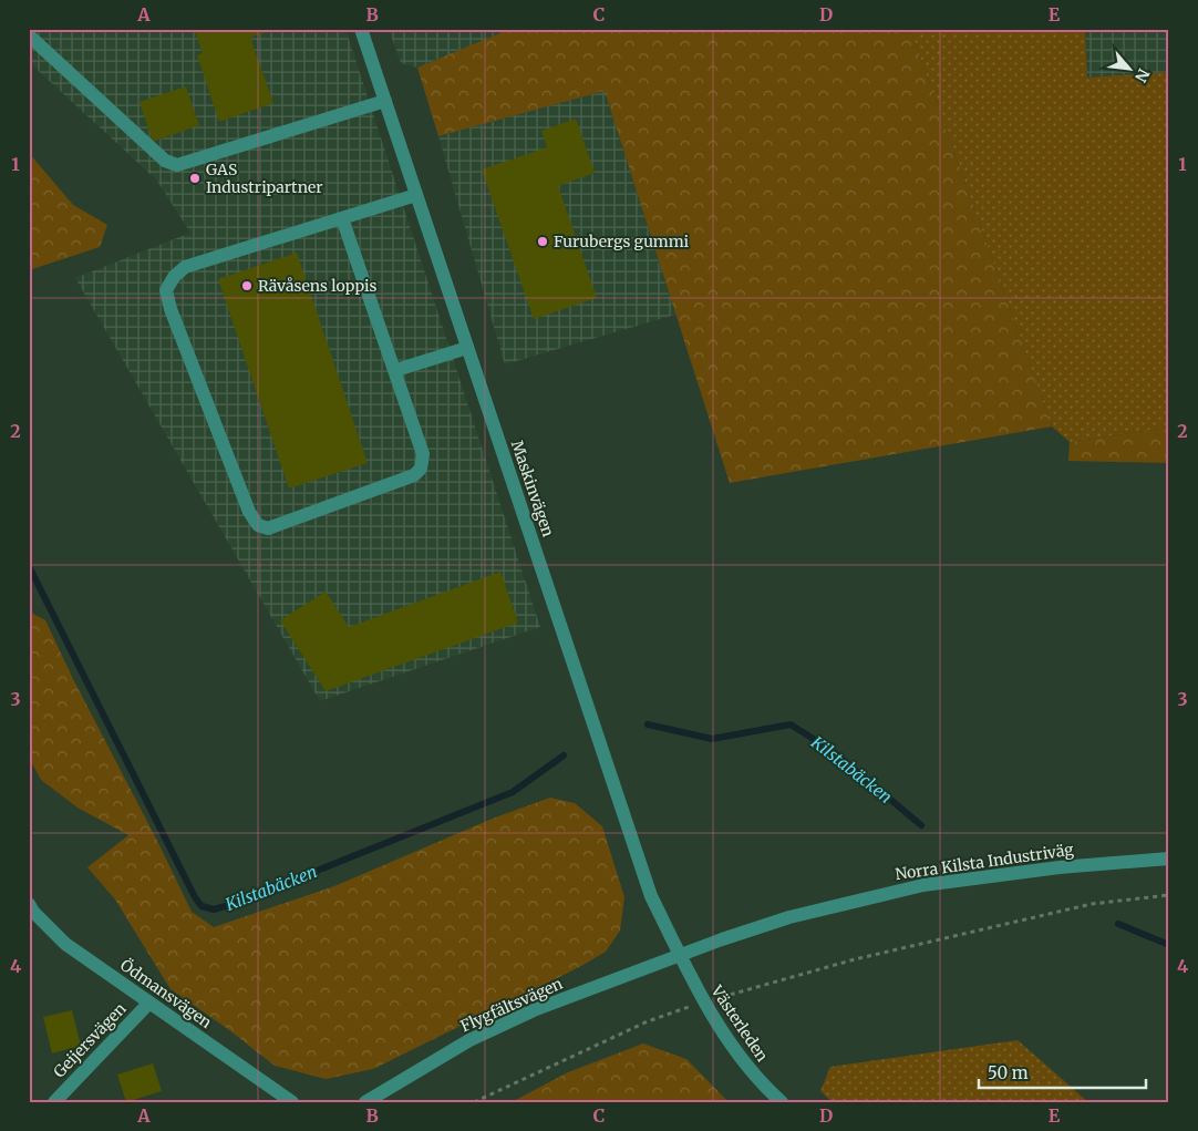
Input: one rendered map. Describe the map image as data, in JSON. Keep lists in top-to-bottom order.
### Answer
{
  "streets": {
    "street": [
      "Maskinvägen",
      "Norra Kilsta Industriväg",
      "Ödmansvägen",
      "Flygfältsvägen",
      "Västerleden",
      "Geijersvägen"
    ]
  },
  "crossings": [
    ["Maskinvägen", "Norra Kilsta Industriväg"],
    ["Maskinvägen", "Flygfältsvägen"],
    ["Maskinvägen", "Västerleden"],
    ["Norra Kilsta Industriväg", "Flygfältsvägen"],
    ["Norra Kilsta Industriväg", "Västerleden"],
    ["Ödmansvägen", "Geijersvägen"],
    ["Flygfältsvägen", "Västerleden"]
  ],
  "water": ["Kilstabäcken"],
  "places": ["GAS Industripartner", "Furubergs gummi", "Rävåsens loppis"],
  "scale_bar": "50 m",
  "north": "bottom right",
  "grid": {
    "columns": [
      "A",
      "B",
      "C",
      "D",
      "E"
    ],
    "rows": [
      "1",
      "2",
      "3",
      "4"
    ]
  }
}
